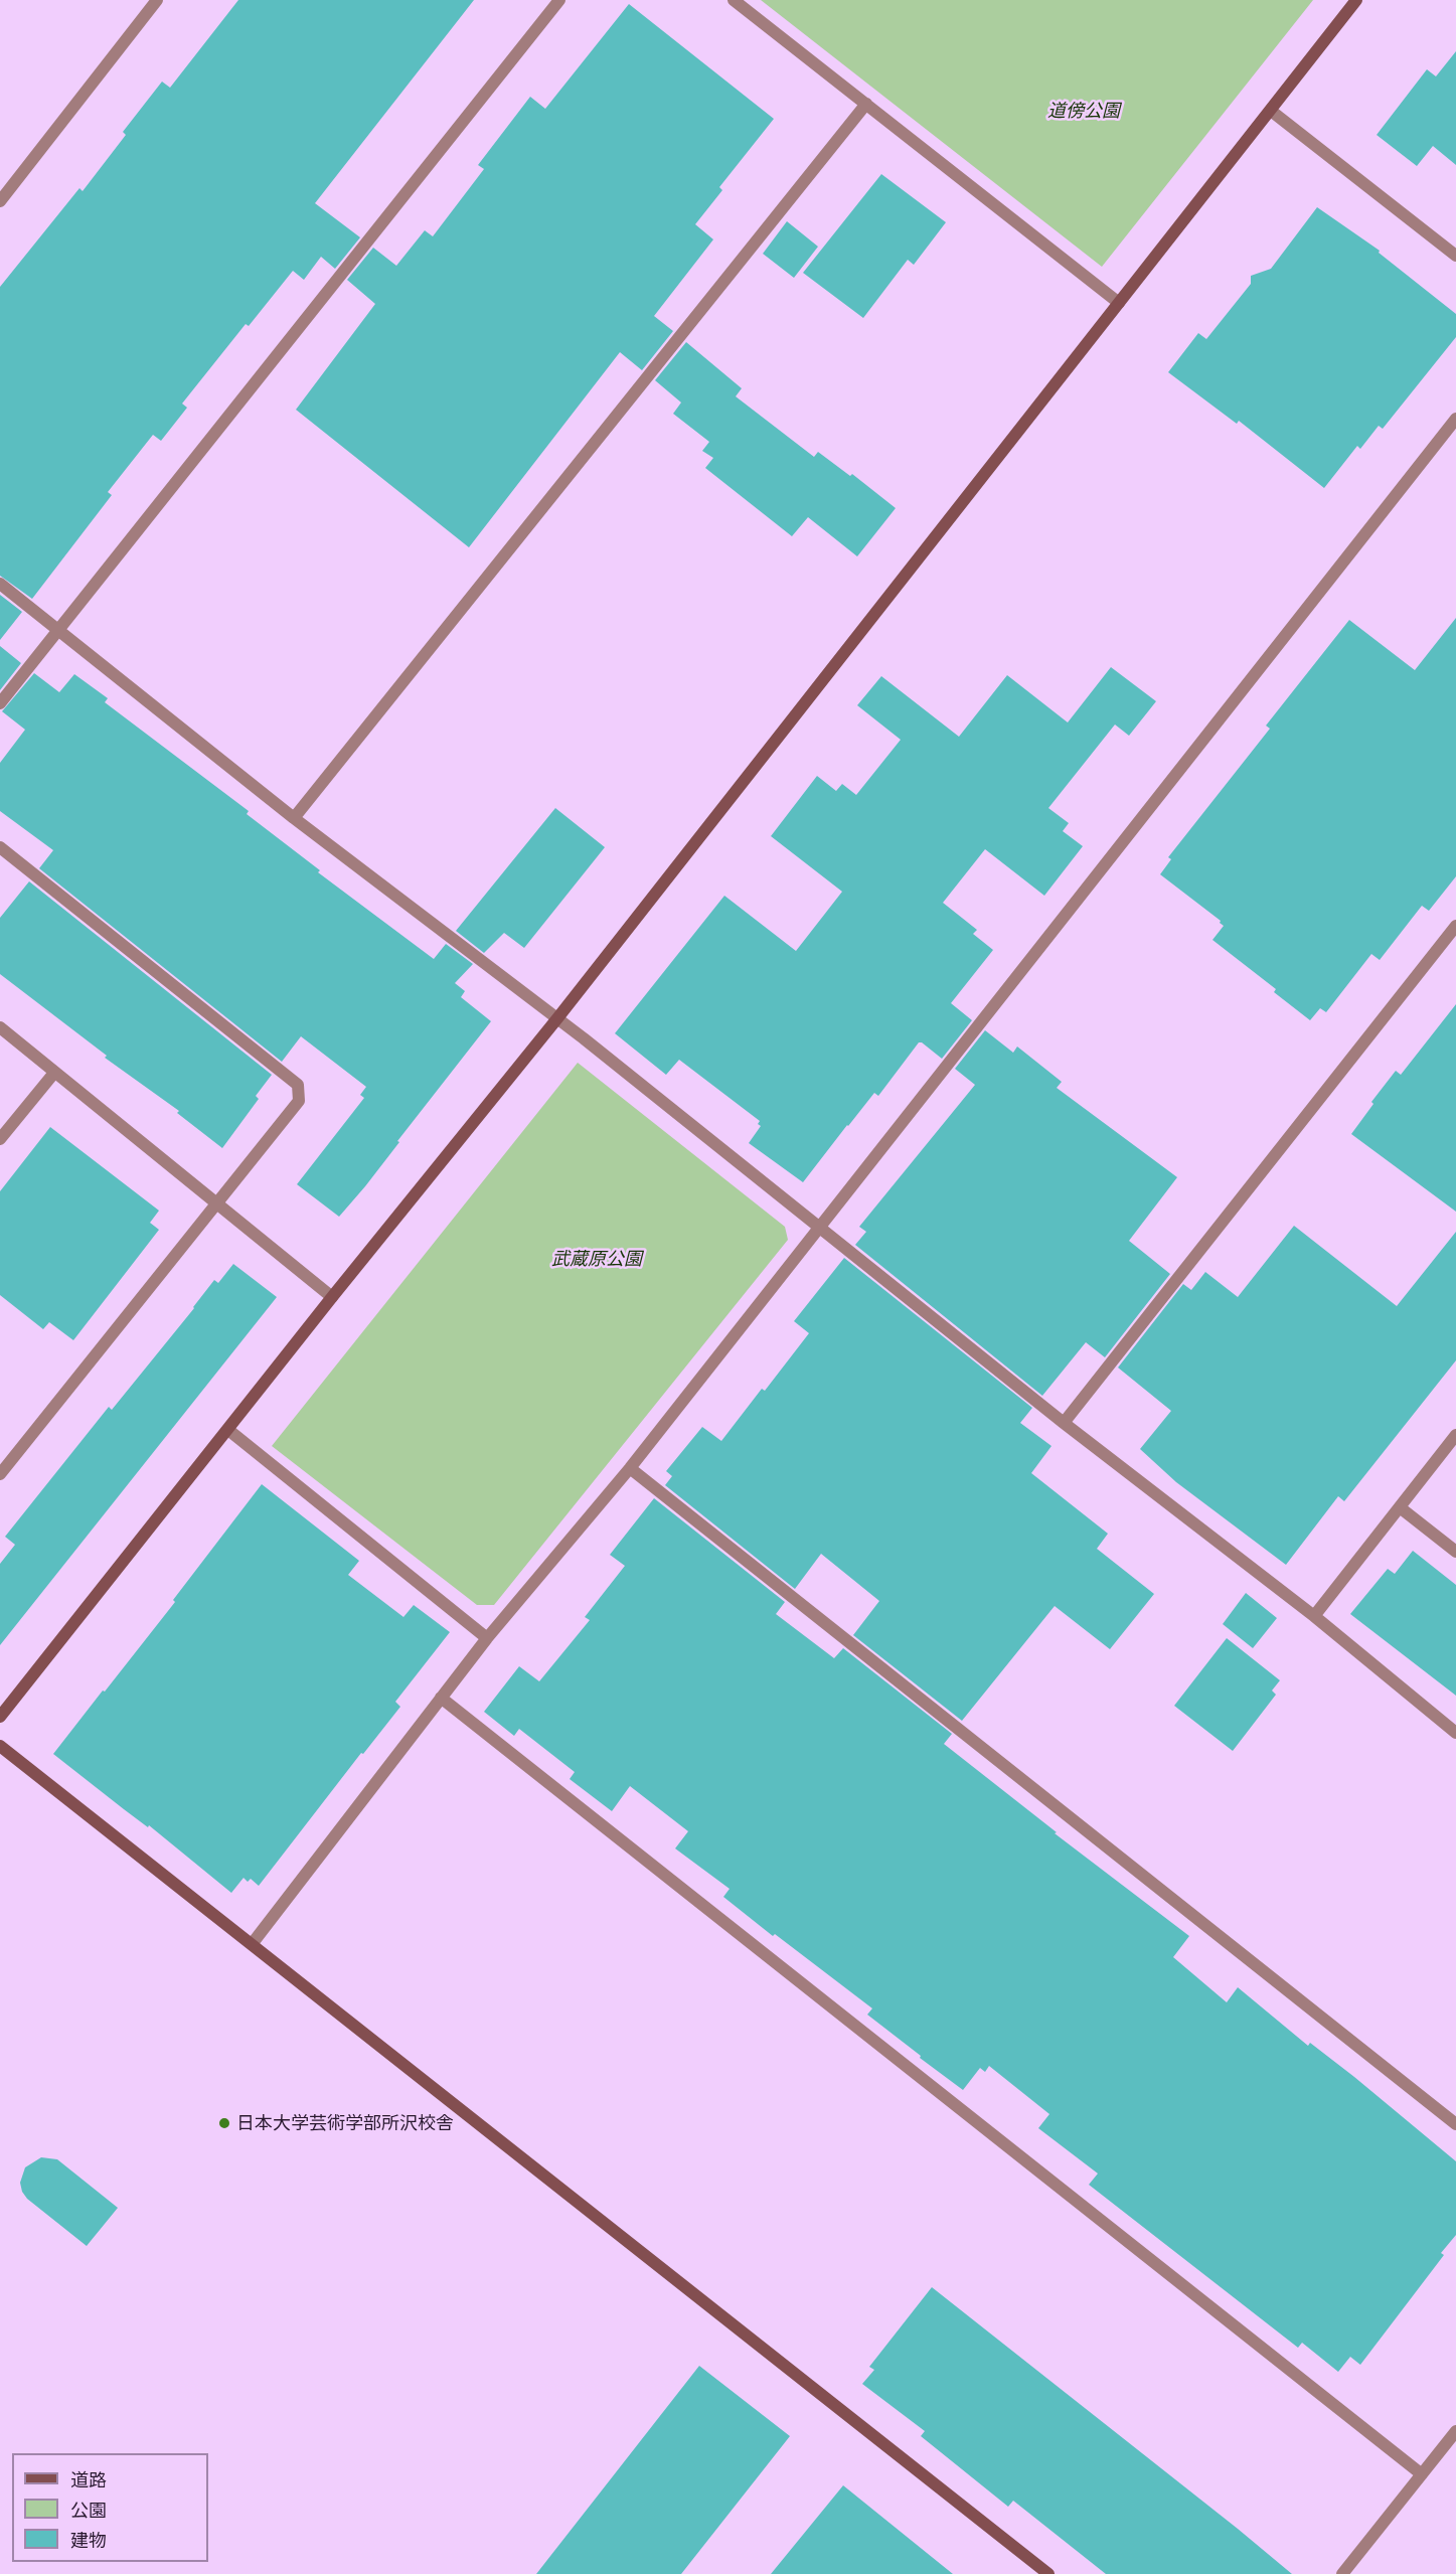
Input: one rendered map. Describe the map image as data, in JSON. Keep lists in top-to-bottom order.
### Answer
{
  "parks": ["道傍公園", "武蔵原公園"],
  "places": ["日本大学芸術学部所沢校舎"],
  "legend": ["道路", "公園", "建物"]
}
